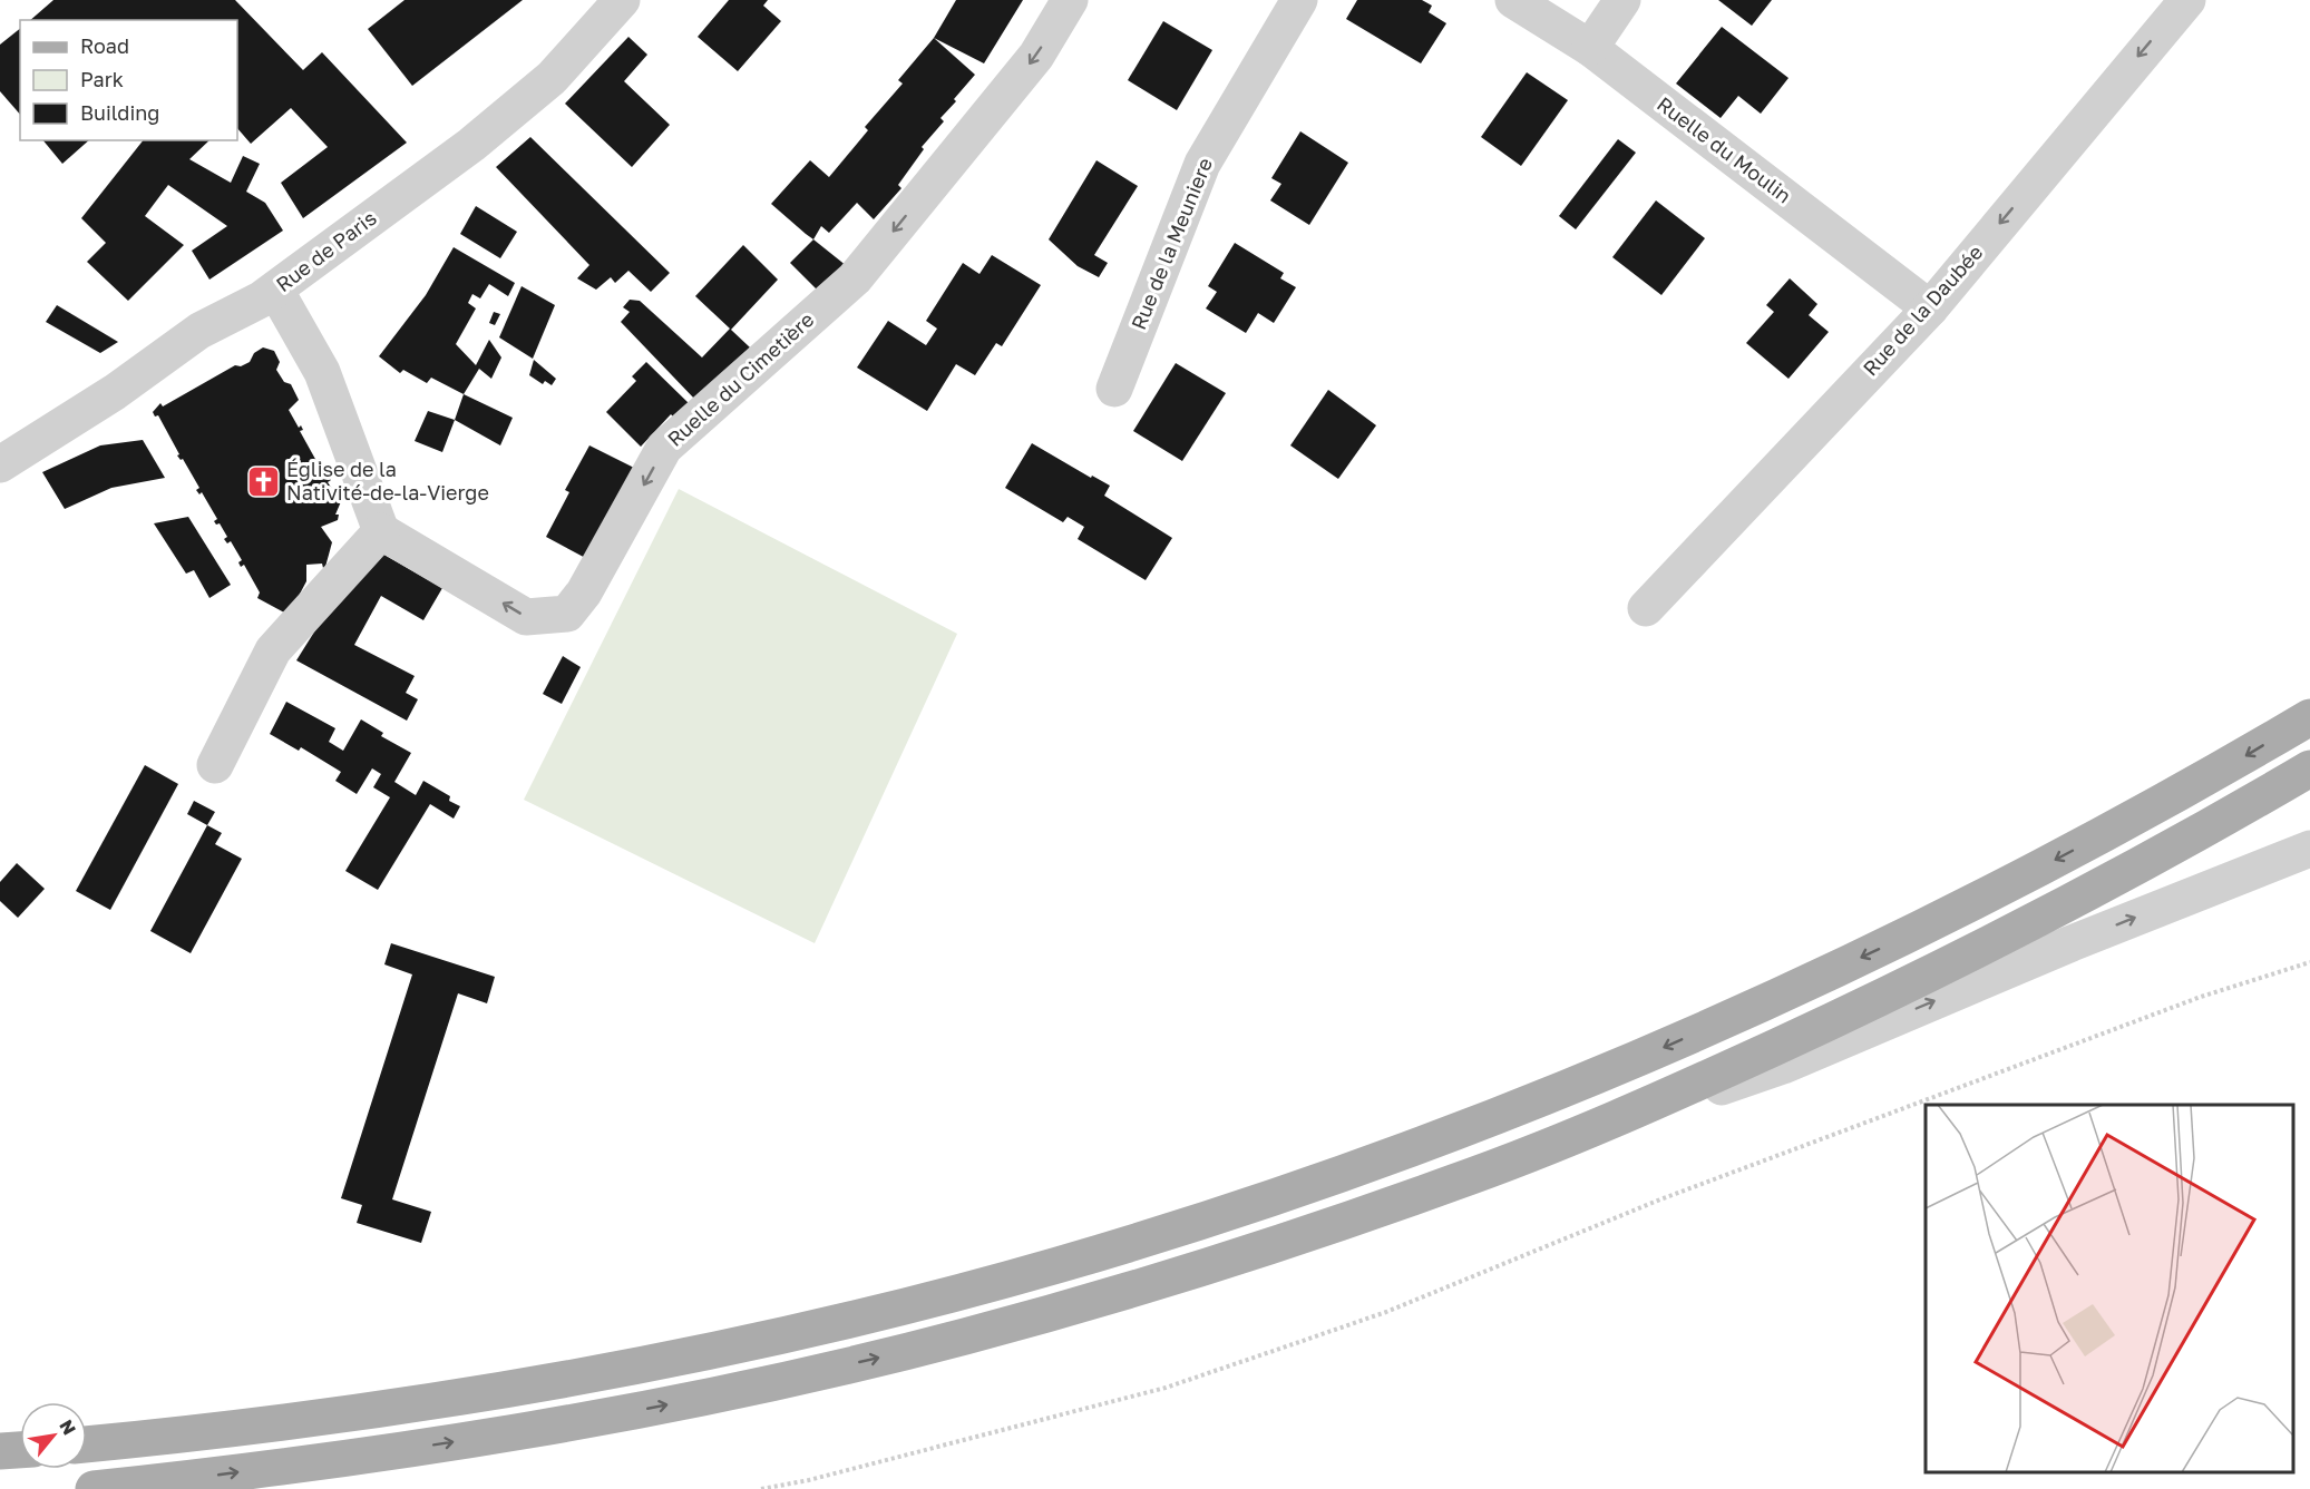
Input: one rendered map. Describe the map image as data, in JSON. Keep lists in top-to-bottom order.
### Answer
{
  "streets": {
    "street": [
      "Ruelle du Moulin",
      "Rue de la Meuniere",
      "Rue de Paris",
      "Rue de la Daubée",
      "Ruelle du Cimetière"
    ]
  },
  "crossings": [
    ["Ruelle du Moulin", "Rue de la Daubée"]
  ],
  "one_way": ["Rue de la Daubée", "Ruelle du Cimetière"],
  "places": {
    "church": ["Église de la Nativité-de-la-Vierge"]
  },
  "legend": ["Road", "Park", "Building"],
  "north": "top right"
}
